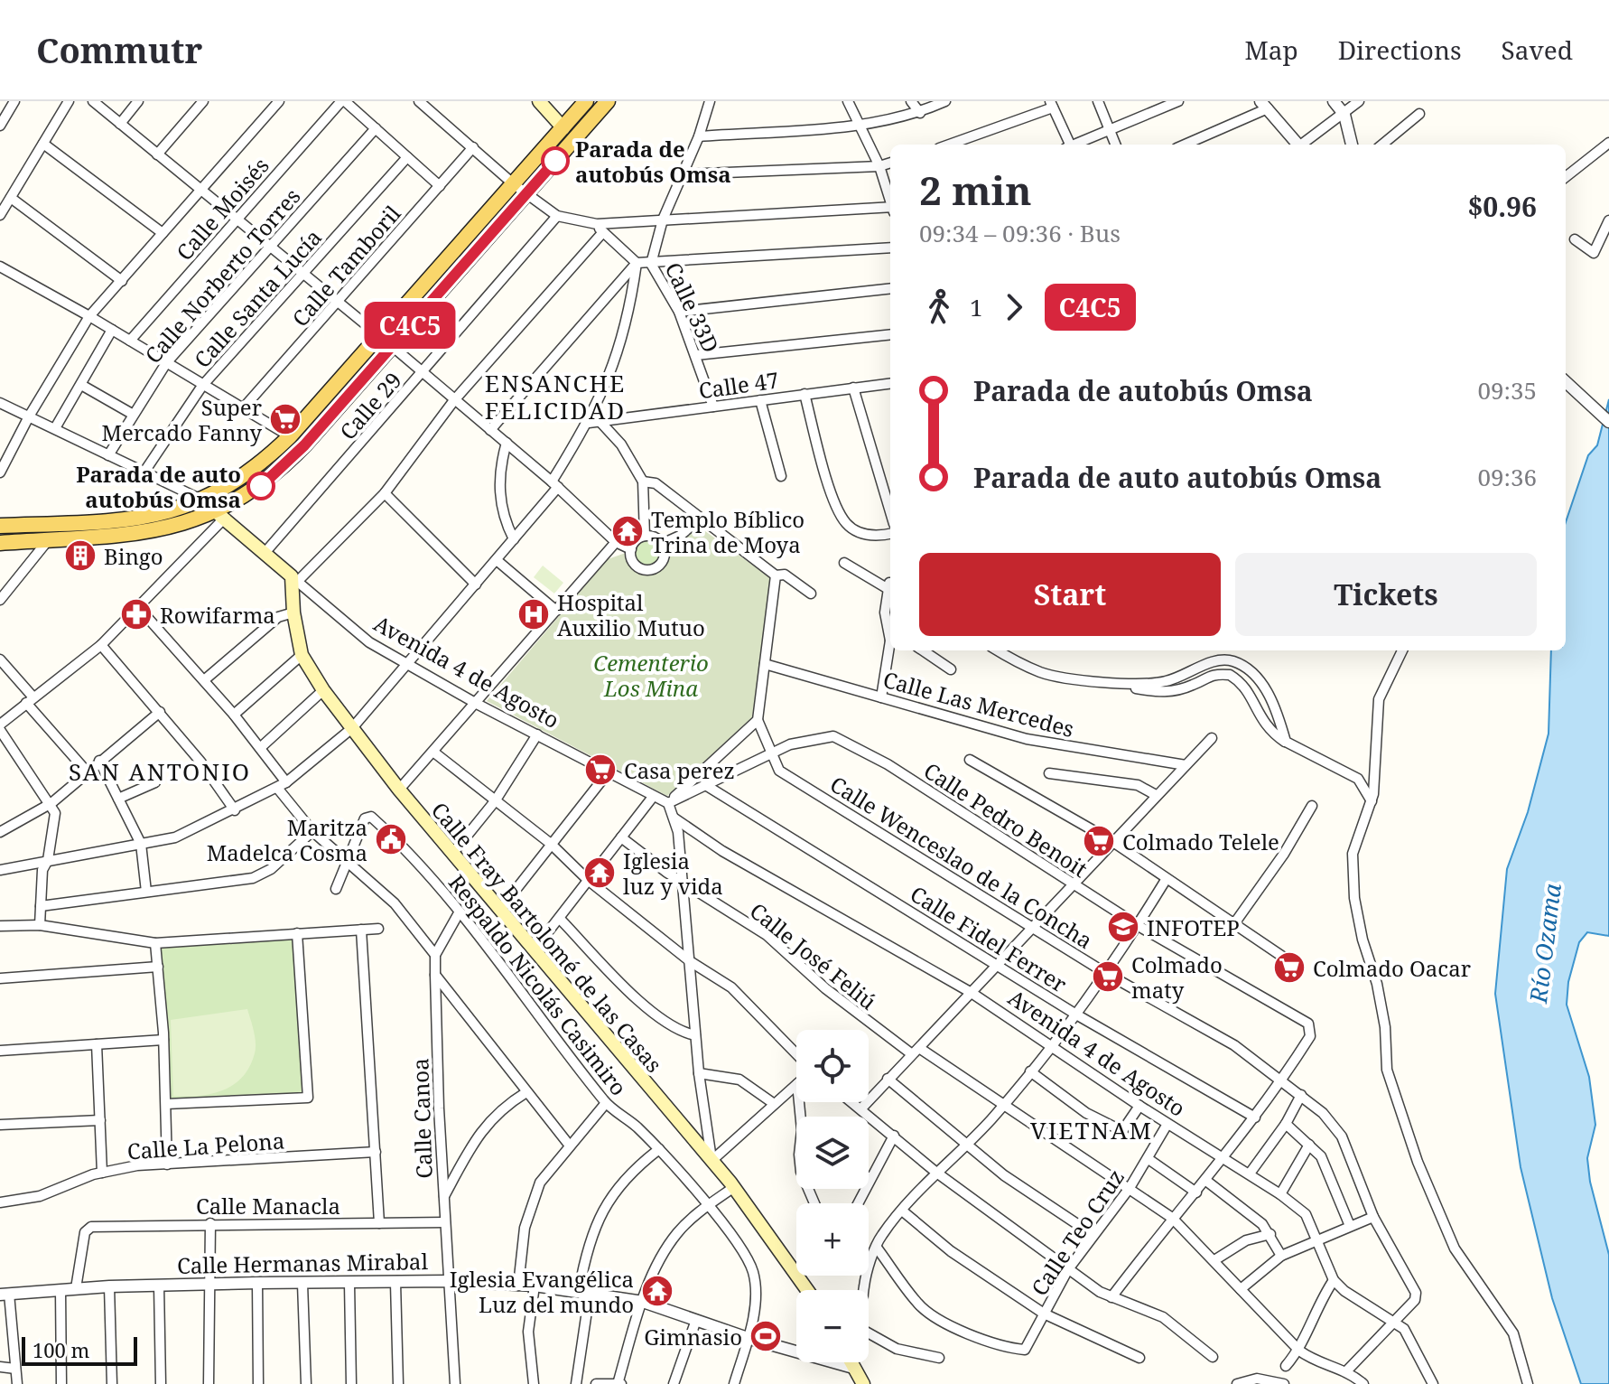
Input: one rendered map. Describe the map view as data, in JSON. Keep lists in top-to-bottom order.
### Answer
{
  "streets": {
    "main road": ["Avenida 4 de Agosto", "Calle Fray Bartolomé de las Casas"],
    "street": [
      "Calle Moisés",
      "Calle Tamboril",
      "Calle Norberto Torres",
      "Calle Santa Lucía",
      "Calle 33D",
      "Calle 47",
      "Calle 29",
      "Calle Las Mercedes",
      "Calle Pedro Benoit",
      "Calle Wenceslao de la Concha",
      "Calle Fidel Ferrer",
      "Calle José Feliú",
      "Respaldo Nicolás Casimiro",
      "Calle Canoa",
      "Calle La Pelona",
      "Calle Manacla",
      "Calle Teo Cruz",
      "Calle Hermanas Mirabal"
    ]
  },
  "crossings": [
    ["Calle Norberto Torres", "Avenida 4 de Agosto"],
    ["Calle Santa Lucía", "Avenida 4 de Agosto"],
    ["Calle 33D", "Calle 47"],
    ["Calle 29", "Avenida 4 de Agosto"],
    ["Avenida 4 de Agosto", "Calle Pedro Benoit"],
    ["Avenida 4 de Agosto", "Calle Wenceslao de la Concha"],
    ["Avenida 4 de Agosto", "Calle Fray Bartolomé de las Casas"],
    ["Avenida 4 de Agosto", "Calle Teo Cruz"],
    ["Calle Pedro Benoit", "Calle Wenceslao de la Concha"],
    ["Calle Pedro Benoit", "Calle Fidel Ferrer"],
    ["Calle José Feliú", "Calle Teo Cruz"],
    ["Respaldo Nicolás Casimiro", "Calle Hermanas Mirabal"],
    ["Calle Canoa", "Calle Manacla"],
    ["Calle Canoa", "Calle Hermanas Mirabal"],
    ["Calle Manacla", "Calle Hermanas Mirabal"]
  ],
  "districts": ["ENSANCHE FELICIDAD", "SAN ANTONIO", "VIETNAM"],
  "water": ["Río Ozama"],
  "parks": ["Cementerio Los Mina"],
  "places": {
    "other": ["Parada de autobús Omsa", "Parada de auto autobús Omsa"],
    "supermarket": [
      "Super Mercado Fanny",
      "Casa perez",
      "Colmado Telele",
      "Colmado Oacar",
      "Colmado maty"
    ],
    "temple": ["Templo Bíblico Trina de Moya", "Iglesia luz y vida", "Iglesia Evangélica Luz del mundo"],
    "building": ["Bingo"],
    "pharmacy": ["Rowifarma"],
    "hospital": ["Hospital Auxilio Mutuo"],
    "public building": ["Maritza Madelca Cosma"],
    "school or university": ["INFOTEP"],
    "sports": ["Gimnasio"]
  },
  "lines": ["bus line C4C5"],
  "scale_bar": "100 m",
  "page": {
    "header": "Commutr",
    "nav": ["Map", "Directions", "Saved"],
    "on_map": "C4C5",
    "heading": ["2 min", "09:34 – 09:36 · Bus", "$0.96"],
    "legs": ["1", "C4C5"],
    "list": [
      {
        "name": "Parada de autobús Omsa",
        "value": "09:35"
      },
      {
        "name": "Parada de auto autobús Omsa",
        "value": "09:36"
      }
    ],
    "buttons": ["Start", "Tickets"],
    "map_buttons": ["+", "−"],
    "scale": "100 m"
  }
}
